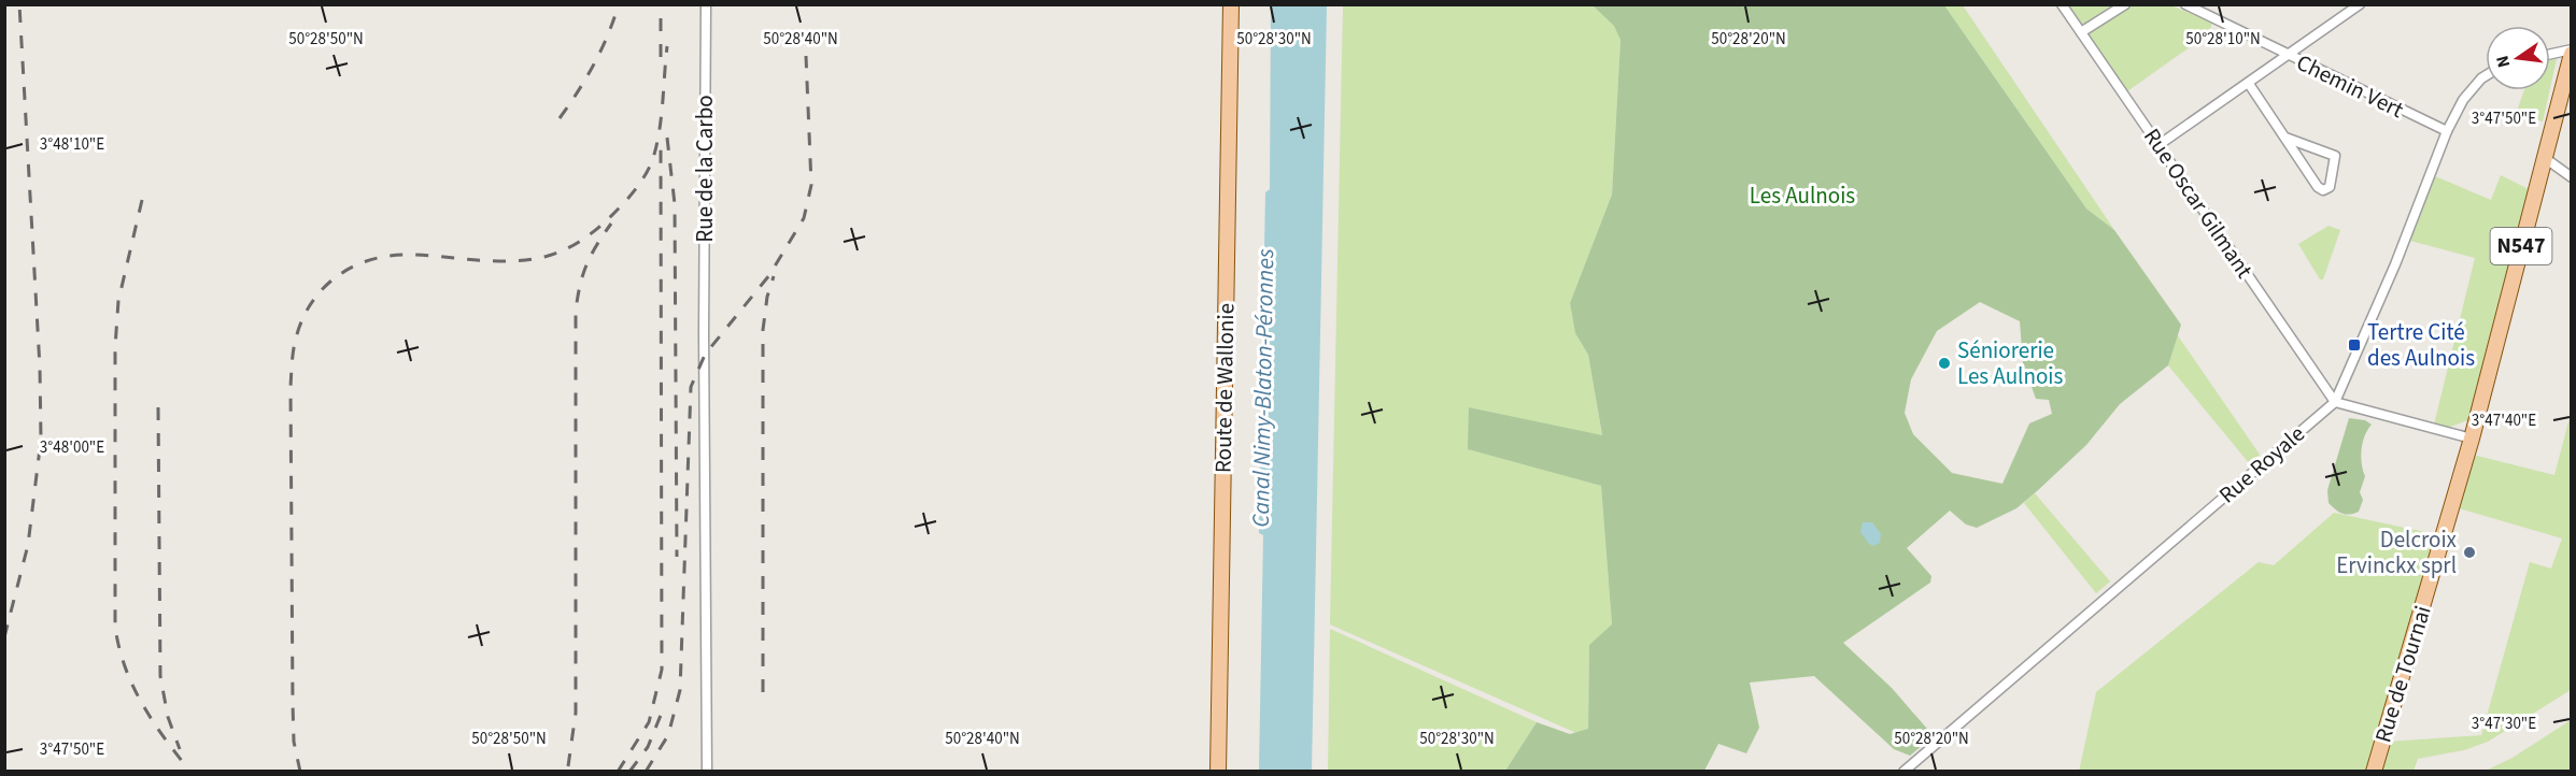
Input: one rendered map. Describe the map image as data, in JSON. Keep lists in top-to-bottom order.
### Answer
{
  "streets": {
    "main road": ["N547", "Route de Wallonie", "Rue de Tournai"],
    "street": [
      "Chemin Vert",
      "Rue de la Carbo",
      "Rue Oscar Gilmant",
      "Rue Royale"
    ]
  },
  "crossings": [
    ["Chemin Vert", "Rue Royale"],
    ["Rue Oscar Gilmant", "Rue Royale"]
  ],
  "water": ["Canal Nimy-Blaton-Péronnes"],
  "parks": ["Les Aulnois"],
  "places": {
    "transit": ["Tertre Cité des Aulnois"],
    "other": ["Séniorerie Les Aulnois", "Delcroix Ervinckx sprl"]
  },
  "north": "left",
  "coordinates": [
    "50°28'20\"N",
    "50°28'50\"N",
    "50°28'40\"N",
    "50°28'30\"N",
    "50°28'10\"N",
    "3°47'50\"E",
    "3°48'10\"E",
    "3°47'40\"E",
    "3°48'00\"E",
    "3°47'30\"E"
  ]
}
